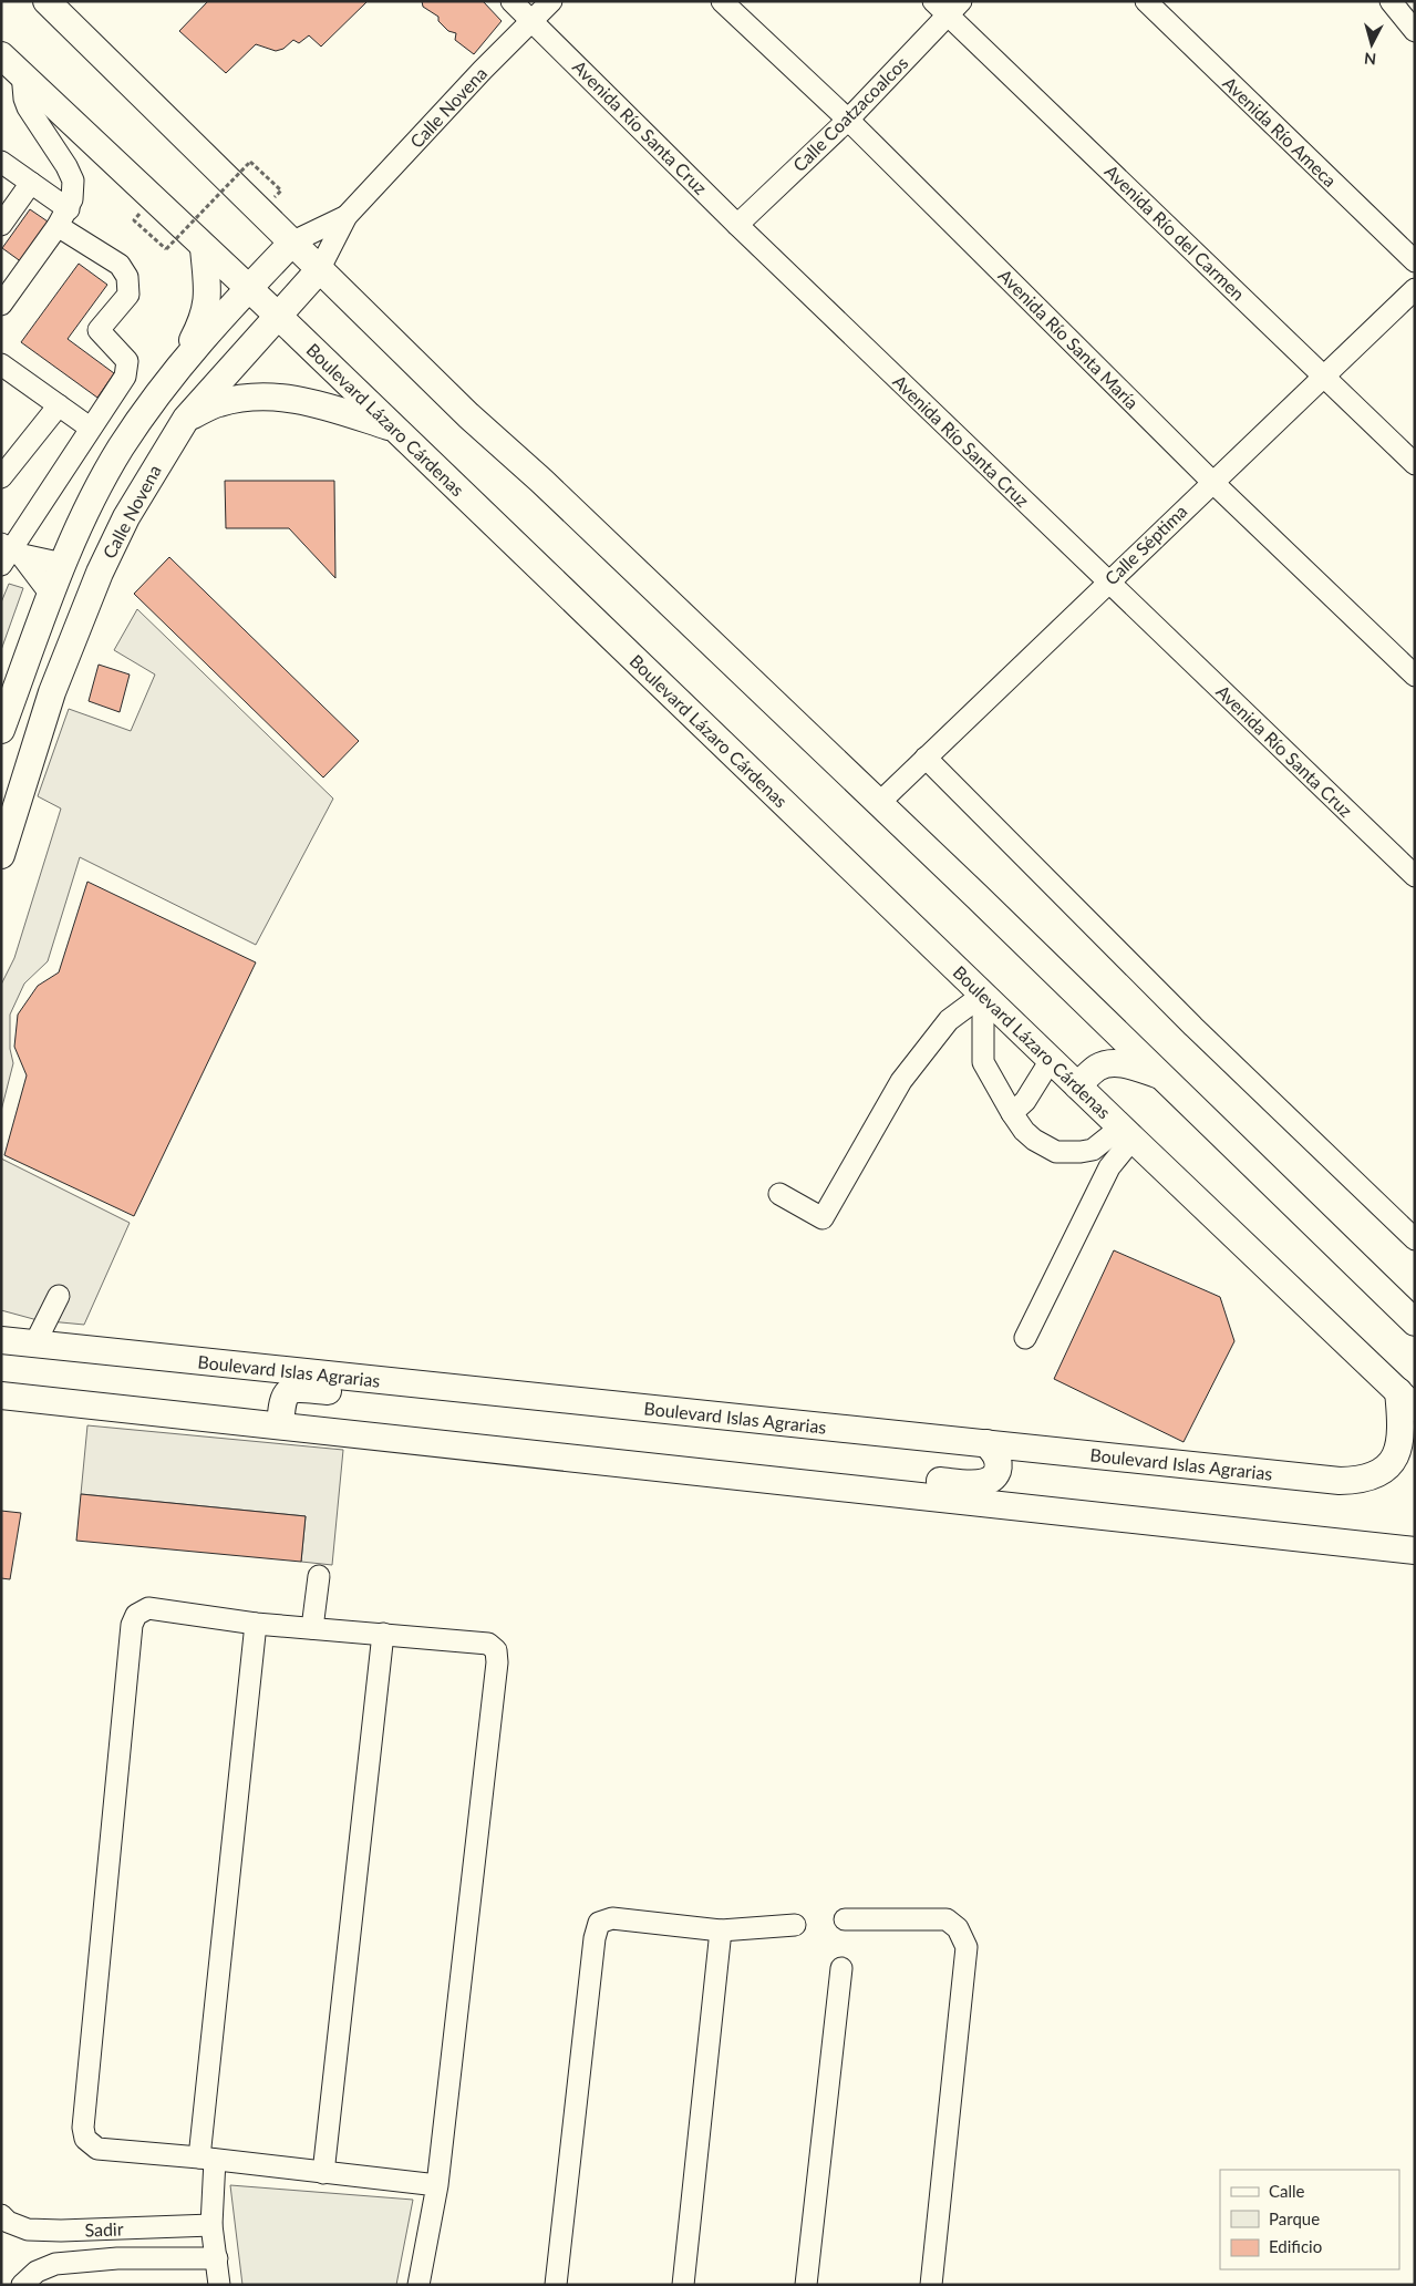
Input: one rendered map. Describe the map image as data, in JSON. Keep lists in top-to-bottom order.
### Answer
{
  "streets": {
    "main road": ["Calle Novena", "Boulevard Lázaro Cárdenas", "Boulevard Islas Agrarias"],
    "street": [
      "Calle Coatzacoalcos",
      "Avenida Río Santa Cruz",
      "Avenida Río Ameca",
      "Avenida Río del Carmen",
      "Avenida Río Santa María",
      "Calle Séptima",
      "Sadir"
    ]
  },
  "crossings": [
    ["Calle Novena", "Avenida Río Santa Cruz"],
    ["Calle Novena", "Boulevard Lázaro Cárdenas"],
    ["Calle Coatzacoalcos", "Avenida Río Santa Cruz"],
    ["Calle Coatzacoalcos", "Avenida Río del Carmen"],
    ["Calle Coatzacoalcos", "Avenida Río Santa María"],
    ["Avenida Río Santa Cruz", "Calle Séptima"],
    ["Avenida Río del Carmen", "Calle Séptima"],
    ["Avenida Río Santa María", "Calle Séptima"],
    ["Boulevard Lázaro Cárdenas", "Boulevard Islas Agrarias"]
  ],
  "legend": ["Calle", "Parque", "Edificio"],
  "north": "bottom"
}
